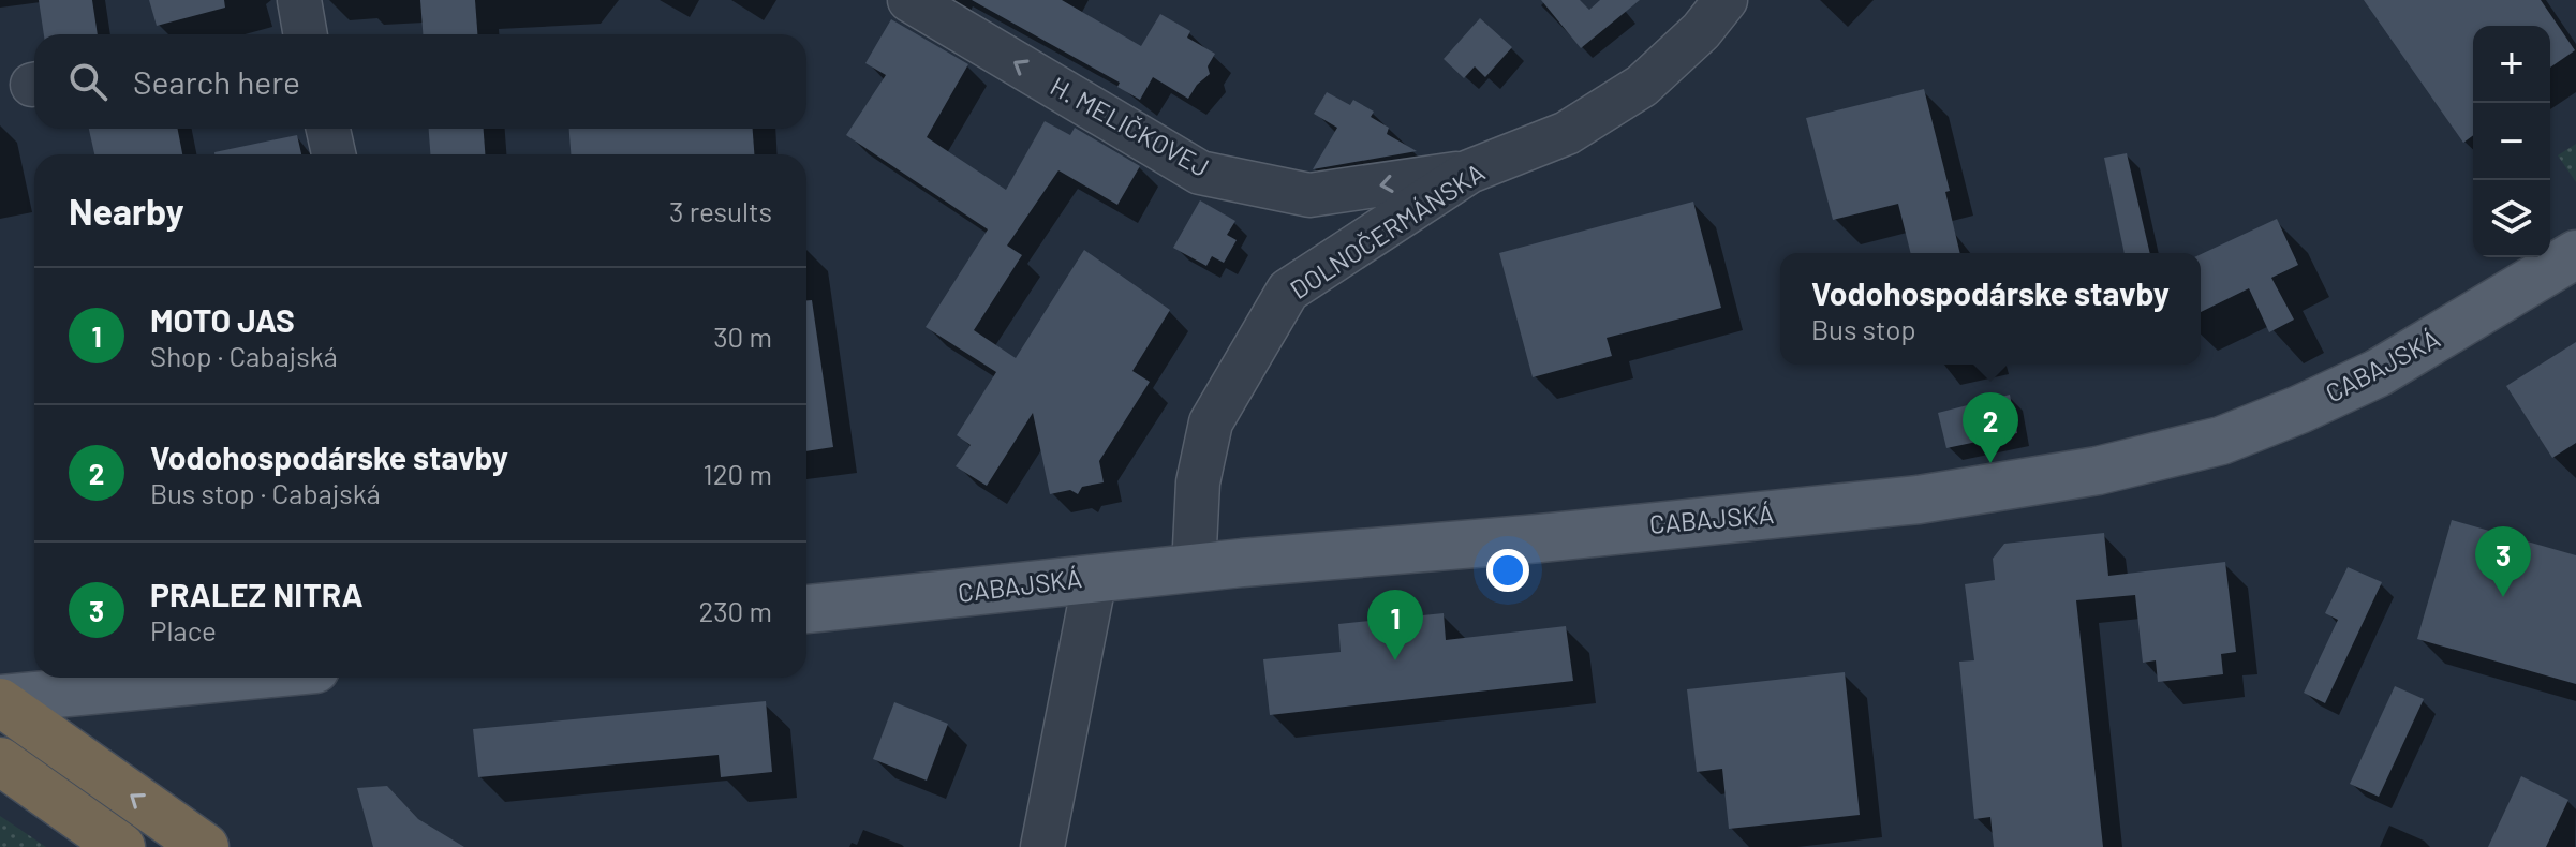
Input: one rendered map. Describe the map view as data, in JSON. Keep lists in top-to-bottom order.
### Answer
{
  "streets": {
    "main road": ["CABAJSKÁ"],
    "street": ["H. MELIČKOVEJ", "DOLNOČERMÁNSKA"]
  },
  "crossings": [
    ["H. MELIČKOVEJ", "DOLNOČERMÁNSKA"],
    ["DOLNOČERMÁNSKA", "CABAJSKÁ"]
  ],
  "one_way": ["H. MELIČKOVEJ"],
  "page": {
    "map_buttons": ["+", "−"],
    "search": "Search here",
    "heading": ["Nearby", "3 results"],
    "popup": ["Vodohospodárske stavby", "Bus stop"],
    "list": [
      {
        "mark": "1",
        "name": "MOTO JAS",
        "note": "Shop · Cabajská",
        "value": "30 m"
      },
      {
        "mark": "2",
        "name": "Vodohospodárske stavby",
        "note": "Bus stop · Cabajská",
        "value": "120 m"
      },
      {
        "mark": "3",
        "name": "PRALEZ NITRA",
        "note": "Place",
        "value": "230 m"
      }
    ],
    "pins": ["2", "3", "1"]
  }
}
